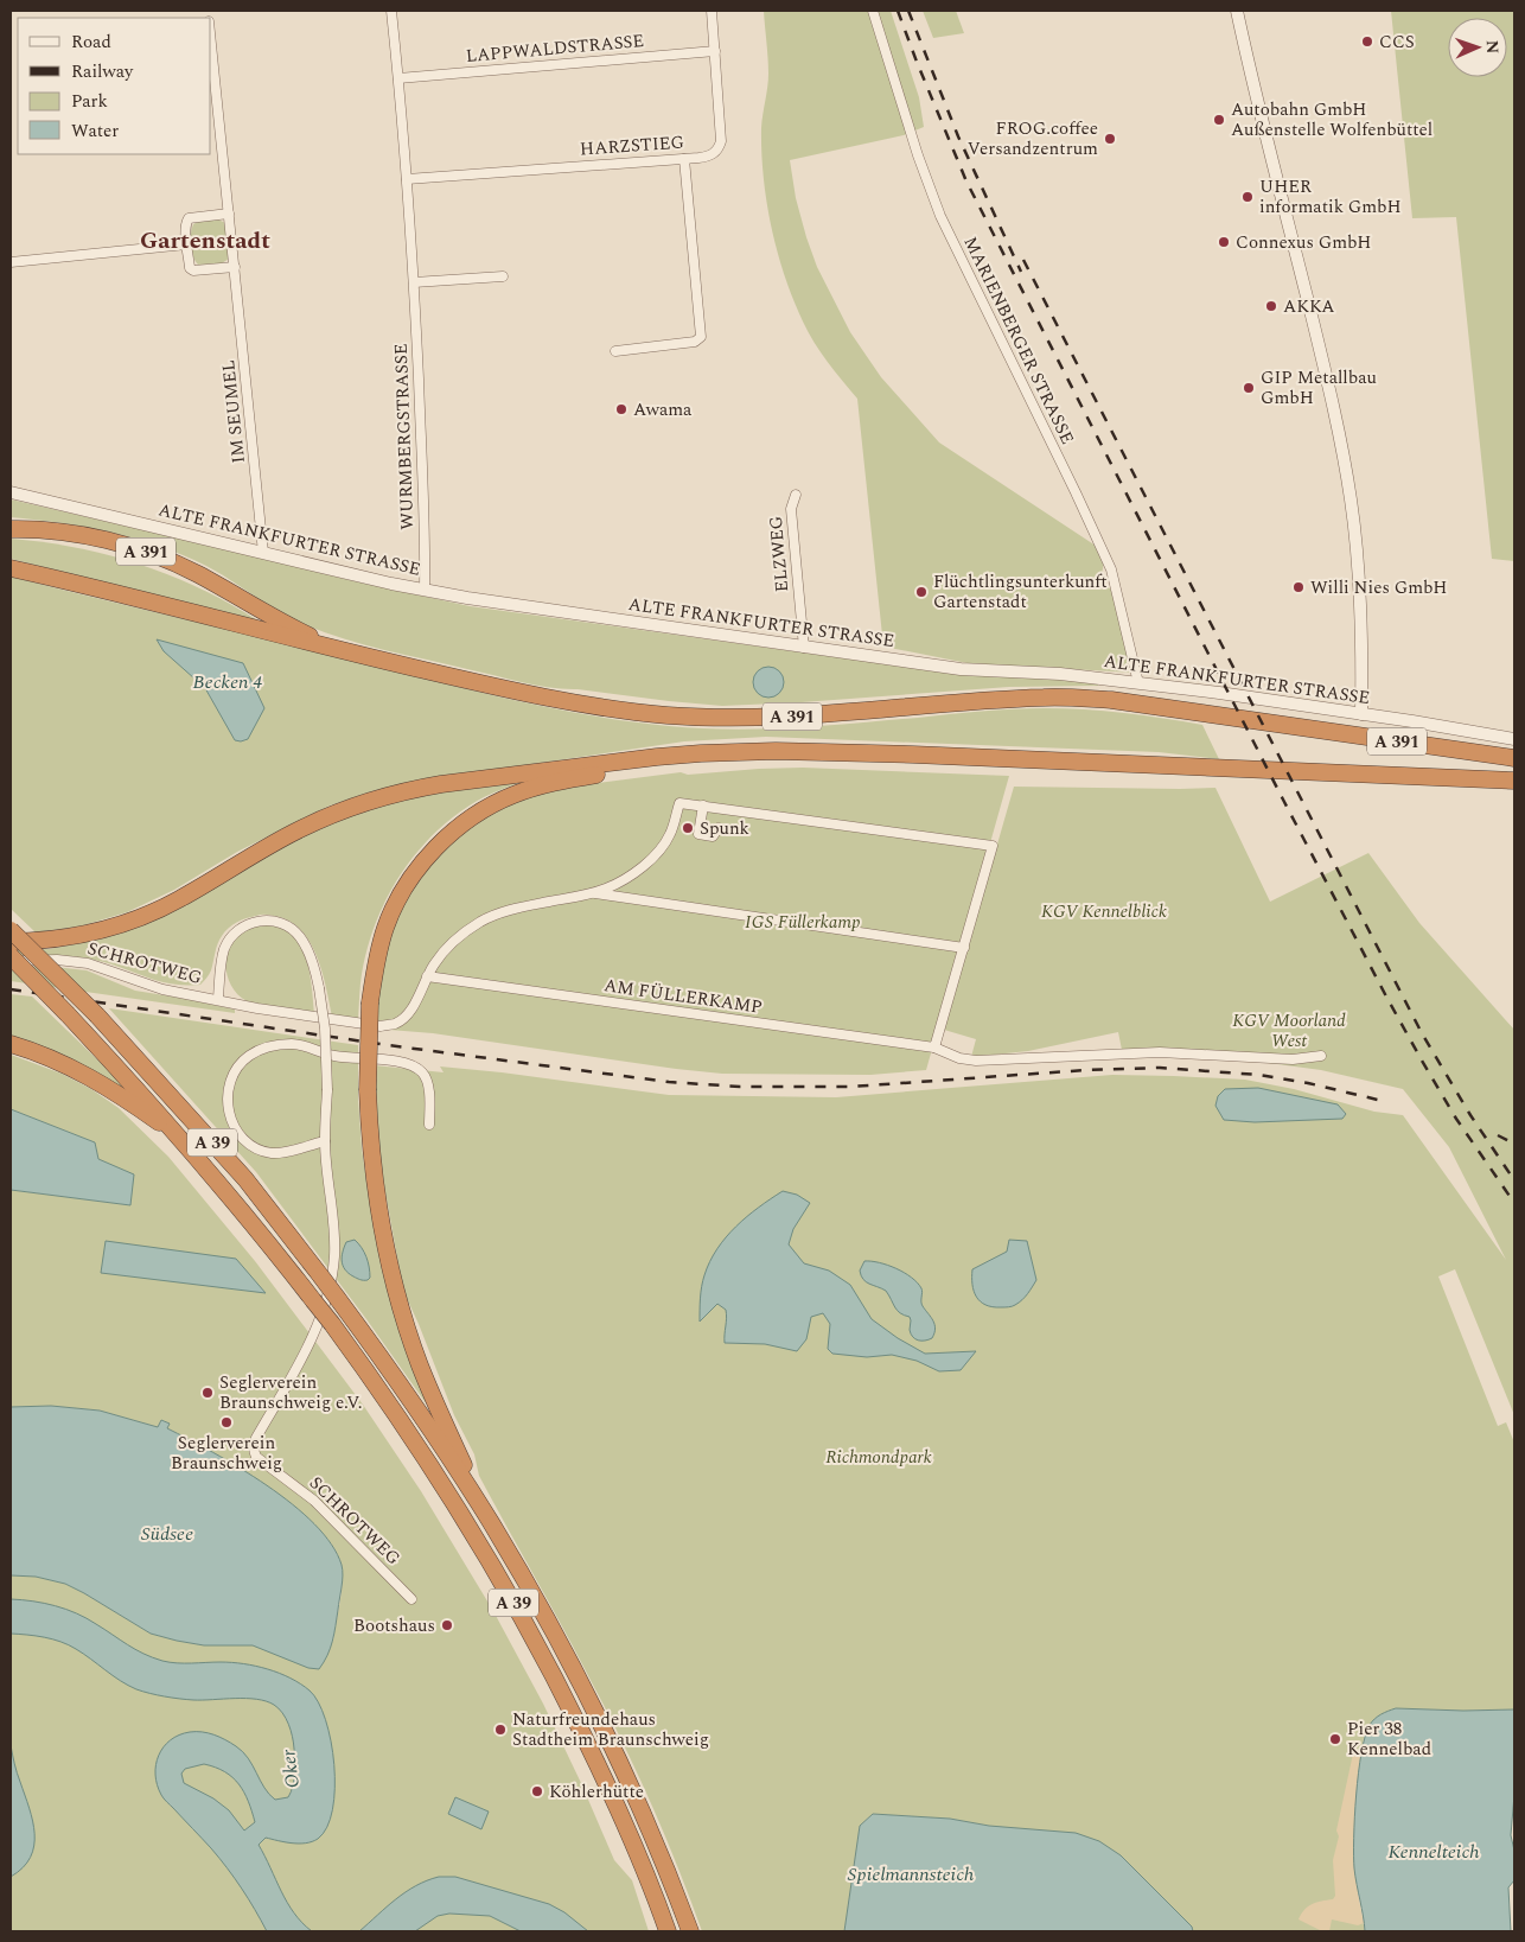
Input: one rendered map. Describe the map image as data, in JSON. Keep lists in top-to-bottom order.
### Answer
{
  "streets": {
    "highway": ["A 391", "A 39"],
    "street": [
      "LAPPWALDSTRASSE",
      "HARZSTIEG",
      "MARIENBERGER STRASSE",
      "IM SEUMEL",
      "WURMBERGSTRASSE",
      "ALTE FRANKFURTER STRASSE",
      "ELZWEG",
      "SCHROTWEG",
      "AM FÜLLERKAMP"
    ]
  },
  "crossings": [
    ["LAPPWALDSTRASSE", "HARZSTIEG"],
    ["LAPPWALDSTRASSE", "WURMBERGSTRASSE"],
    ["HARZSTIEG", "WURMBERGSTRASSE"],
    ["MARIENBERGER STRASSE", "ALTE FRANKFURTER STRASSE"],
    ["IM SEUMEL", "ALTE FRANKFURTER STRASSE"],
    ["WURMBERGSTRASSE", "ALTE FRANKFURTER STRASSE"],
    ["ALTE FRANKFURTER STRASSE", "ELZWEG"],
    ["SCHROTWEG", "A 39"]
  ],
  "districts": ["Gartenstadt"],
  "water": [
    "Becken 4",
    "Südsee",
    "Oker",
    "Kennelteich",
    "Spielmannsteich"
  ],
  "parks": [
    "KGV Kennelblick",
    "IGS Füllerkamp",
    "KGV Moorland West",
    "Richmondpark"
  ],
  "places": [
    "CCS",
    "Autobahn GmbH Außenstelle Wolfenbüttel",
    "FROG.coffee Versandzentrum",
    "UHER informatik GmbH",
    "Connexus GmbH",
    "AKKA",
    "GIP Metallbau GmbH",
    "Awama",
    "Willi Nies GmbH",
    "Flüchtlingsunterkunft Gartenstadt",
    "Spunk",
    "Seglerverein Braunschweig e.V.",
    "Seglerverein Braunschweig",
    "Bootshaus",
    "Naturfreundehaus Stadtheim Braunschweig",
    "Pier 38 Kennelbad",
    "Köhlerhütte"
  ],
  "legend": [
    "Road",
    "Railway",
    "Park",
    "Water"
  ],
  "north": "right"
}
